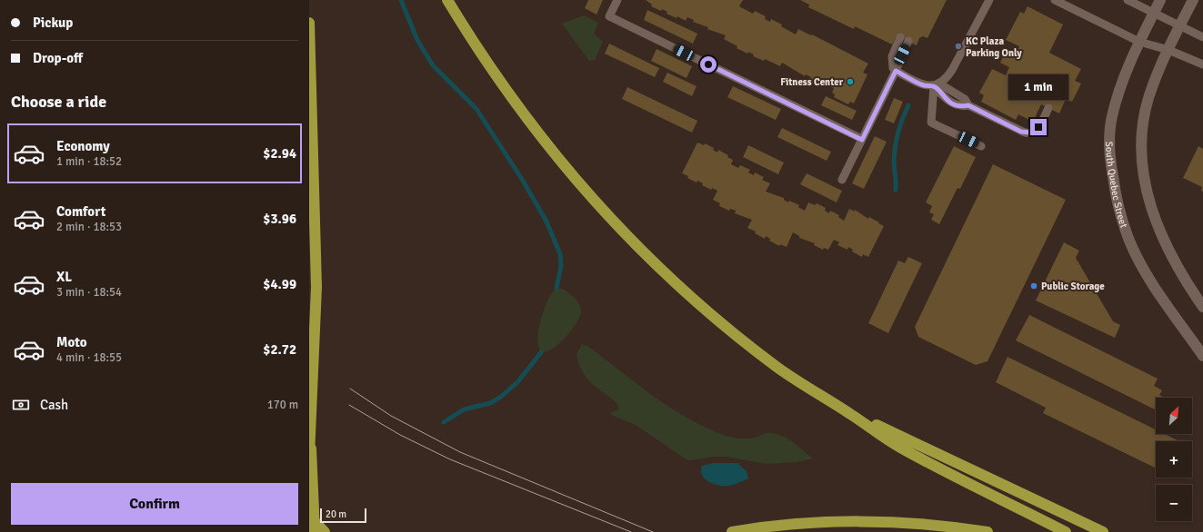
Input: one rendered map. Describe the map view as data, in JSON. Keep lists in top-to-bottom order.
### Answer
{
  "streets": {
    "street": ["South Quebec Street"]
  },
  "places": ["KC Plaza Parking Only", "Fitness Center", "Public Storage"],
  "scale_bar": "20 m",
  "north": "top right",
  "page": {
    "banner": ["Pickup", "Drop-off"],
    "bubble": "1 min",
    "heading": "Choose a ride",
    "list": [
      {
        "name": "Economy",
        "note": "1 min · 18:52",
        "value": "$2.94"
      },
      {
        "name": "Comfort",
        "note": "2 min · 18:53",
        "value": "$3.96"
      },
      {
        "name": "XL",
        "note": "3 min · 18:54",
        "value": "$4.99"
      },
      {
        "name": "Moto",
        "note": "4 min · 18:55",
        "value": "$2.72"
      }
    ],
    "pay": ["Cash", "170 m"],
    "map_buttons": ["+", "−"],
    "buttons": "Confirm",
    "scale": "20 m"
  }
}
